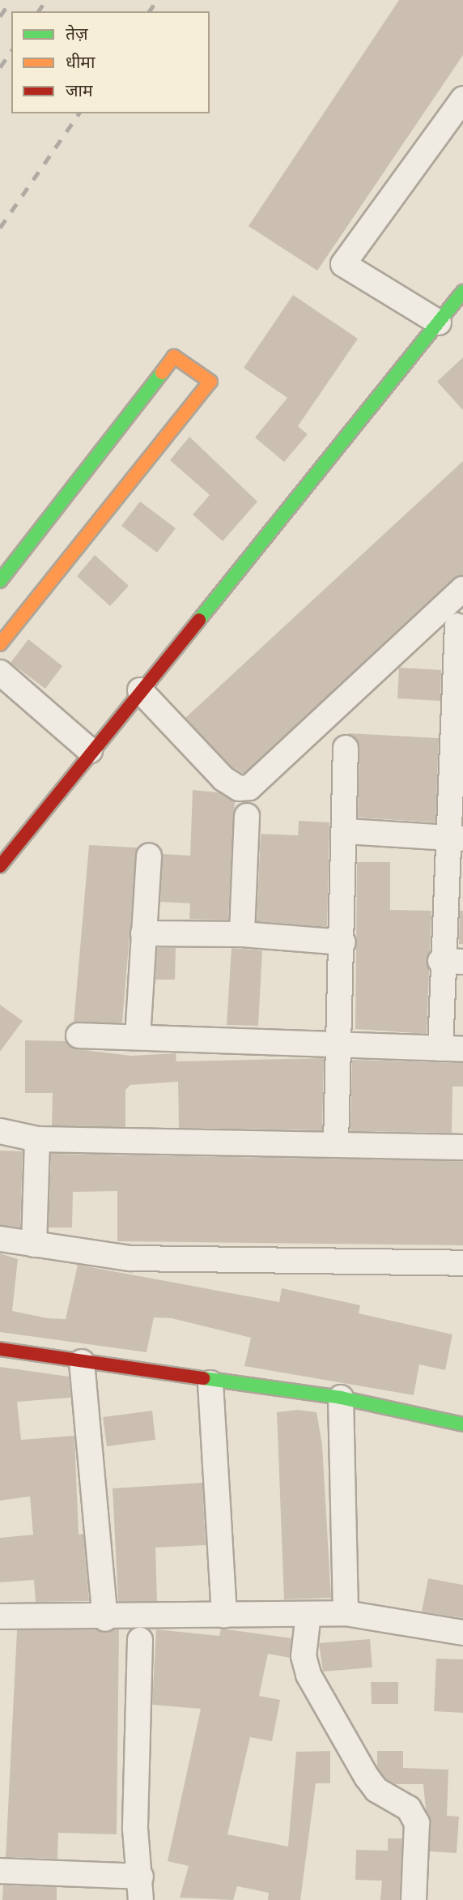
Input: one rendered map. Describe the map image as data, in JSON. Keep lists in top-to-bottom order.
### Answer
{
  "legend": ["तेज़", "धीमा", "जाम"]
}
